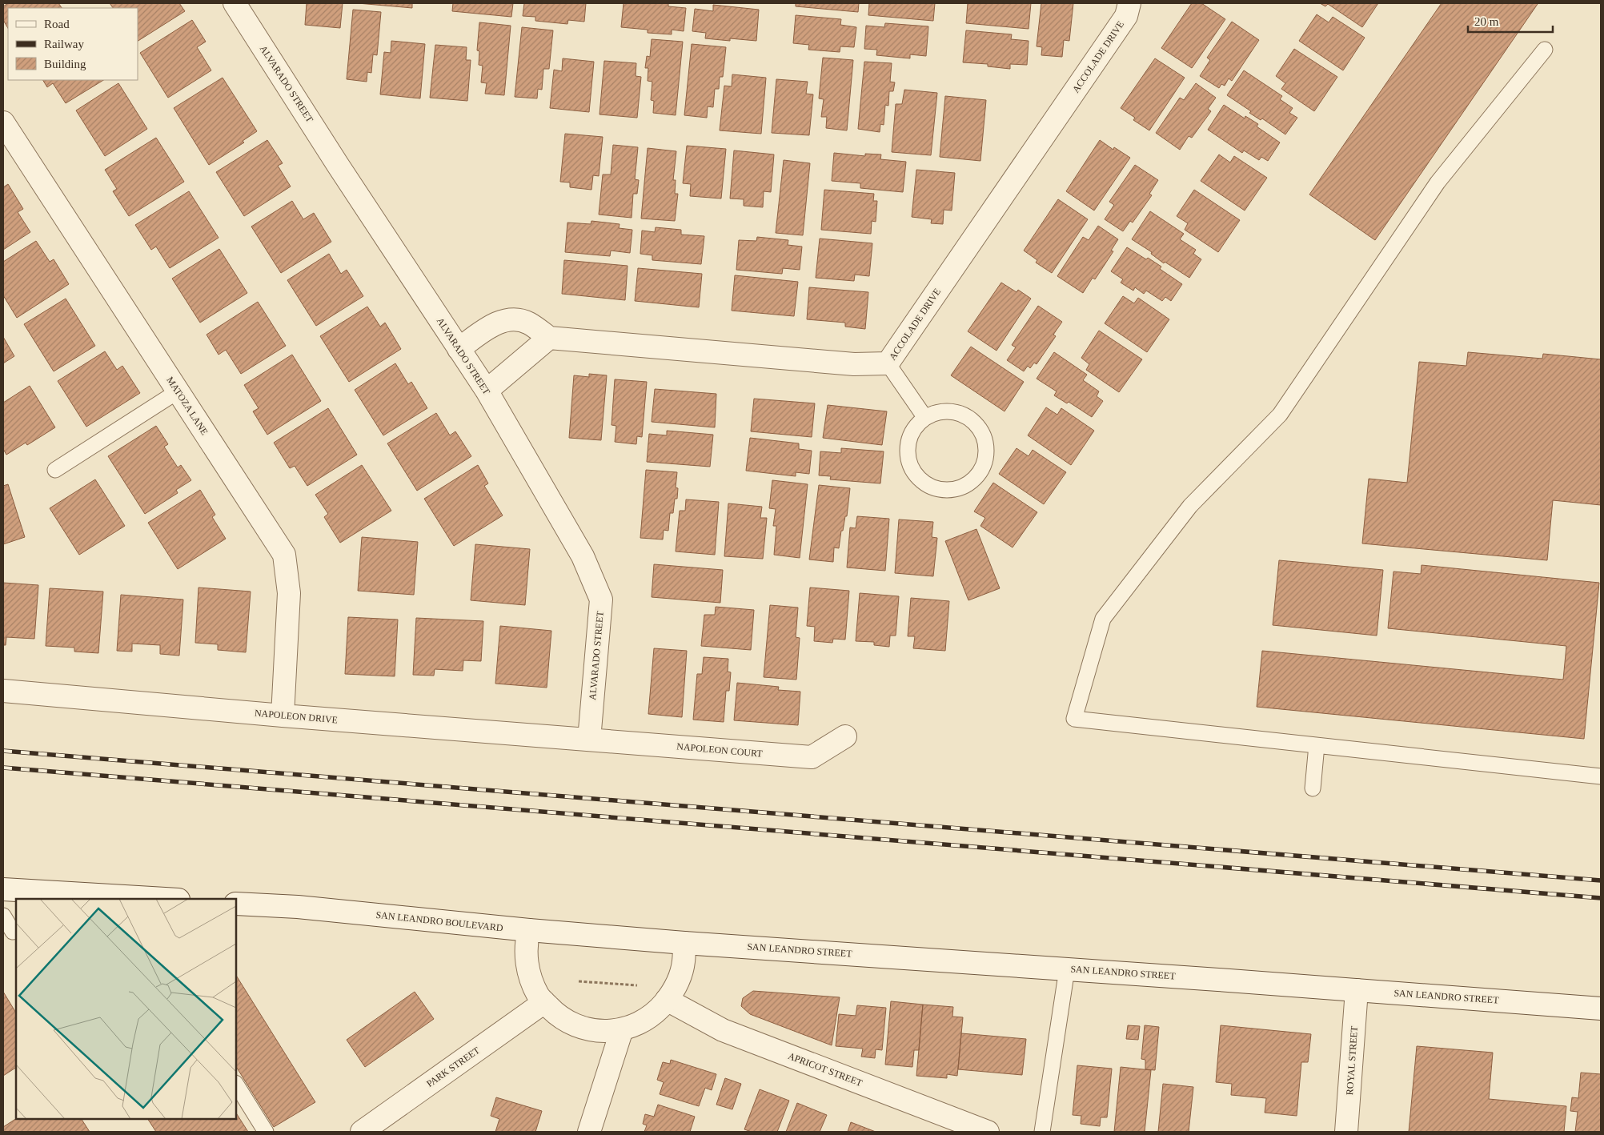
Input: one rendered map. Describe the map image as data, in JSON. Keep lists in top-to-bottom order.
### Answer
{
  "streets": {
    "street": [
      "ACCOLADE DRIVE",
      "ALVARADO STREET",
      "MATOZA LANE",
      "NAPOLEON DRIVE",
      "NAPOLEON COURT",
      "SAN LEANDRO BOULEVARD",
      "SAN LEANDRO STREET",
      "ROYAL STREET",
      "PARK STREET",
      "APRICOT STREET"
    ]
  },
  "crossings": [
    ["ALVARADO STREET", "NAPOLEON DRIVE"],
    ["ALVARADO STREET", "NAPOLEON COURT"],
    ["MATOZA LANE", "NAPOLEON DRIVE"],
    ["NAPOLEON DRIVE", "NAPOLEON COURT"],
    ["SAN LEANDRO BOULEVARD", "SAN LEANDRO STREET"],
    ["SAN LEANDRO STREET", "ROYAL STREET"]
  ],
  "legend": ["Road", "Railway", "Building"],
  "scale_bar": "20 m"
}
